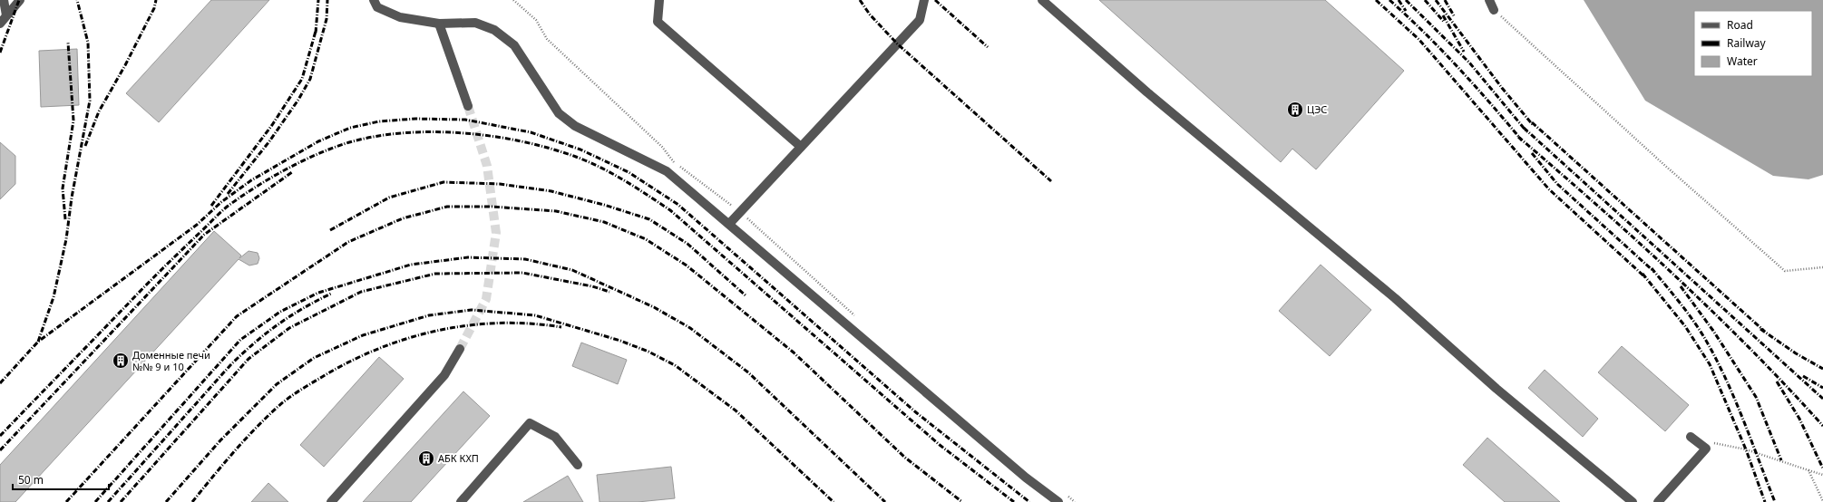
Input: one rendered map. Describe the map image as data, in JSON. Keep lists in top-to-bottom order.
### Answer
{
  "places": {
    "building": ["ЦЭС", "Доменные печи №№ 9 и 10", "АБК КХП"]
  },
  "legend": ["Road", "Railway", "Water"],
  "scale_bar": "50 m"
}
